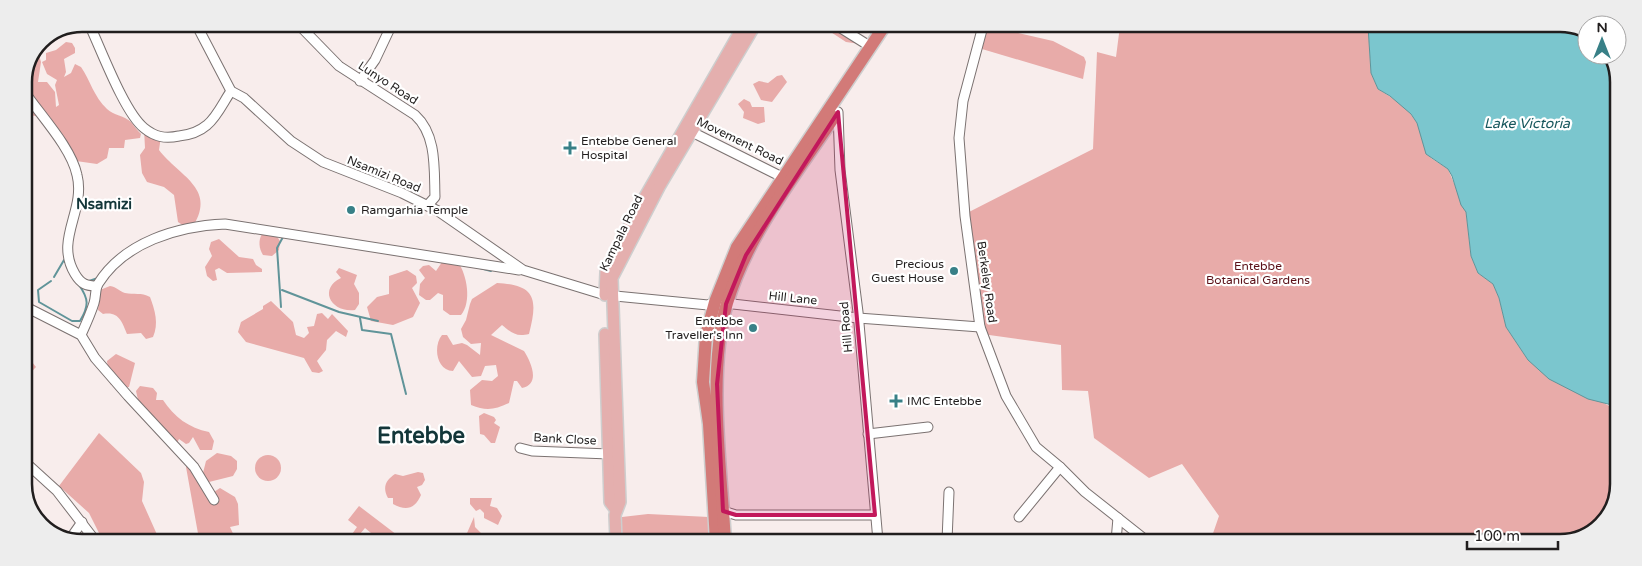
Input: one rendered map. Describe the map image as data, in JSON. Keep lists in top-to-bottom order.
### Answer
{
  "streets": {
    "main road": ["Kampala Road"],
    "street": [
      "Lunyo Road",
      "Movement Road",
      "Nsamizi Road",
      "Berkeley Road",
      "Hill Lane",
      "Hill Road",
      "Bank Close"
    ]
  },
  "crossings": [
    ["Lunyo Road", "Nsamizi Road"],
    ["Movement Road", "Kampala Road"],
    ["Nsamizi Road", "Kampala Road"],
    ["Nsamizi Road", "Hill Lane"],
    ["Kampala Road", "Hill Lane"],
    ["Kampala Road", "Bank Close"],
    ["Berkeley Road", "Hill Lane"],
    ["Hill Lane", "Hill Road"]
  ],
  "districts": ["Nsamizi", "Entebbe"],
  "water": ["Lake Victoria"],
  "parks": ["Entebbe Botanical Gardens"],
  "places": {
    "health": ["Entebbe General Hospital", "IMC Entebbe"],
    "other": ["Ramgarhia Temple", "Precious Guest House", "Entebbe Traveller's Inn"]
  },
  "scale_bar": "100 m",
  "north": "top"
}
